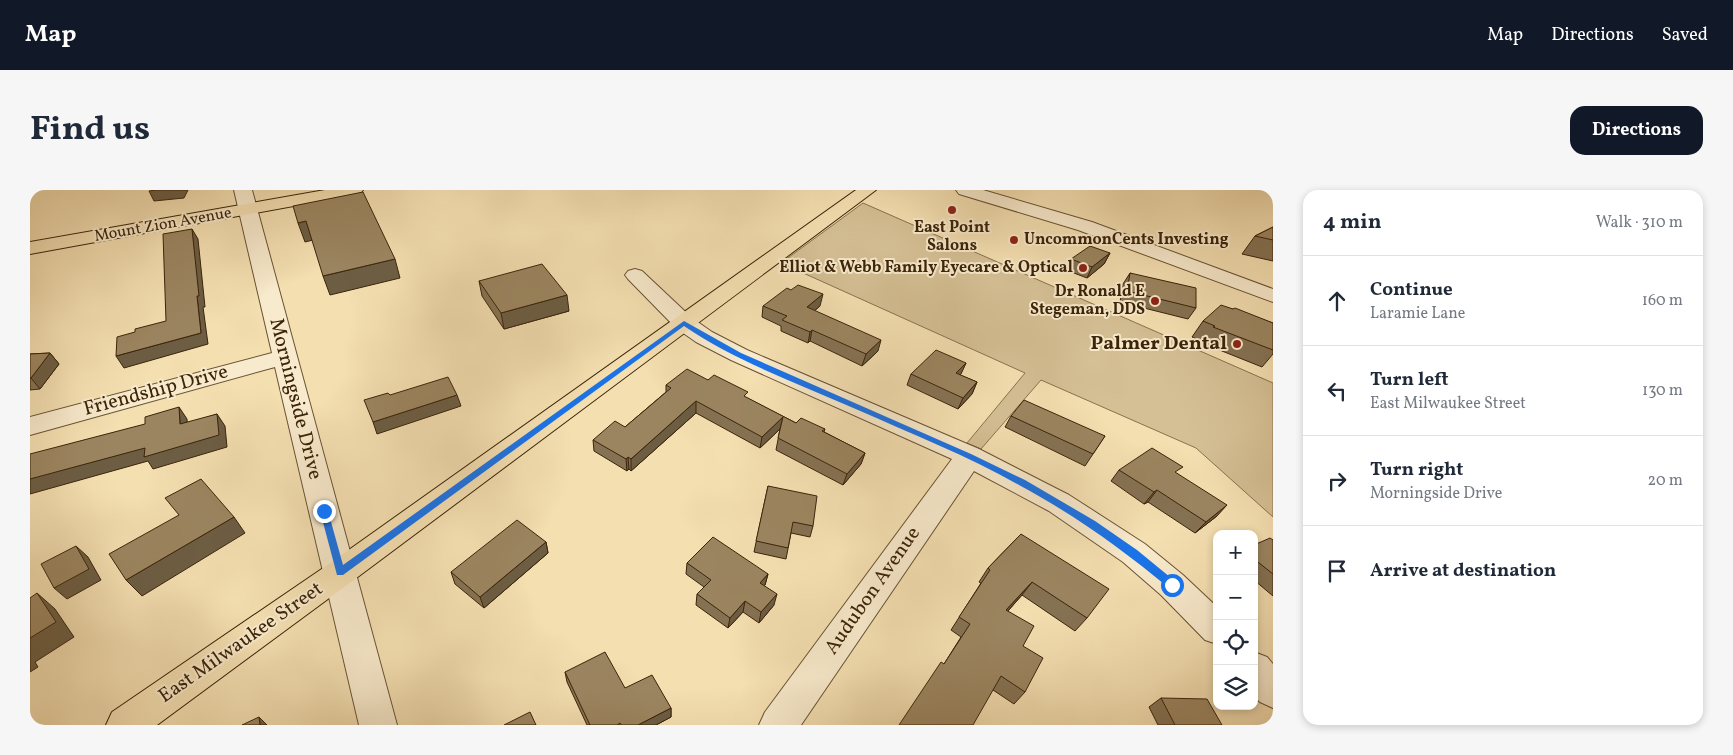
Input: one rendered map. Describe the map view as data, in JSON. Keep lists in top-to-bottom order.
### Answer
{
  "streets": {
    "main road": ["Mount Zion Avenue", "East Milwaukee Street"],
    "street": ["Friendship Drive", "Morningside Drive", "Audubon Avenue"]
  },
  "crossings": [
    ["Mount Zion Avenue", "Morningside Drive"],
    ["Friendship Drive", "Morningside Drive"],
    ["Morningside Drive", "East Milwaukee Street"]
  ],
  "places": [
    "East Point Salons",
    "UncommonCents Investing",
    "Elliot & Webb Family Eyecare & Optical",
    "Dr Ronald E Stegeman, DDS",
    "Palmer Dental"
  ],
  "page": {
    "header": "Map",
    "nav": ["Map", "Directions", "Saved"],
    "title": "Find us",
    "buttons": "Directions",
    "heading": ["4 min", "Walk · 310 m"],
    "list": [
      ["Continue", "Laramie Lane", "160 m"],
      ["Turn left", "East Milwaukee Street", "130 m"],
      ["Turn right", "Morningside Drive", "20 m"],
      "Arrive at destination"
    ],
    "map_buttons": ["+", "−"]
  }
}
